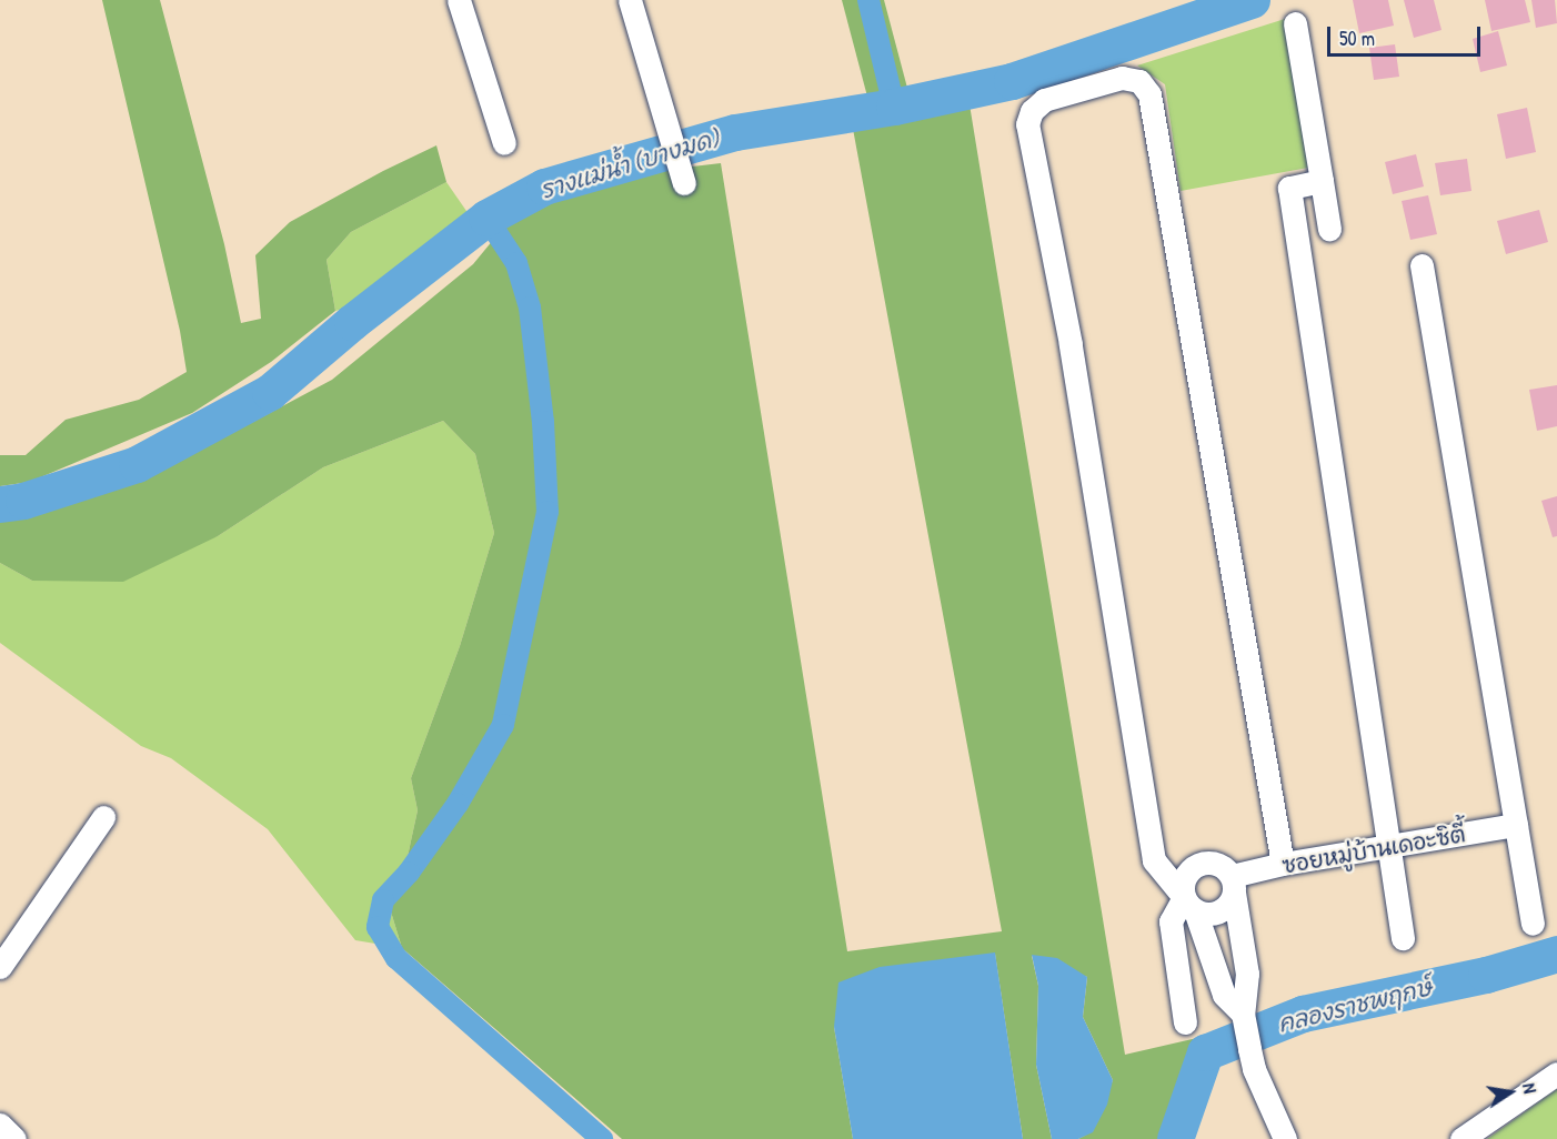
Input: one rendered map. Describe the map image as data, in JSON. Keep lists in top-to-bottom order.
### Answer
{
  "streets": {
    "street": ["ซอยหมู่บ้านเดอะซิตี้"]
  },
  "water": ["รางแม่น้ำ (บางมด)", "คลองราชพฤกษ์"],
  "scale_bar": "50 m",
  "north": "right"
}
